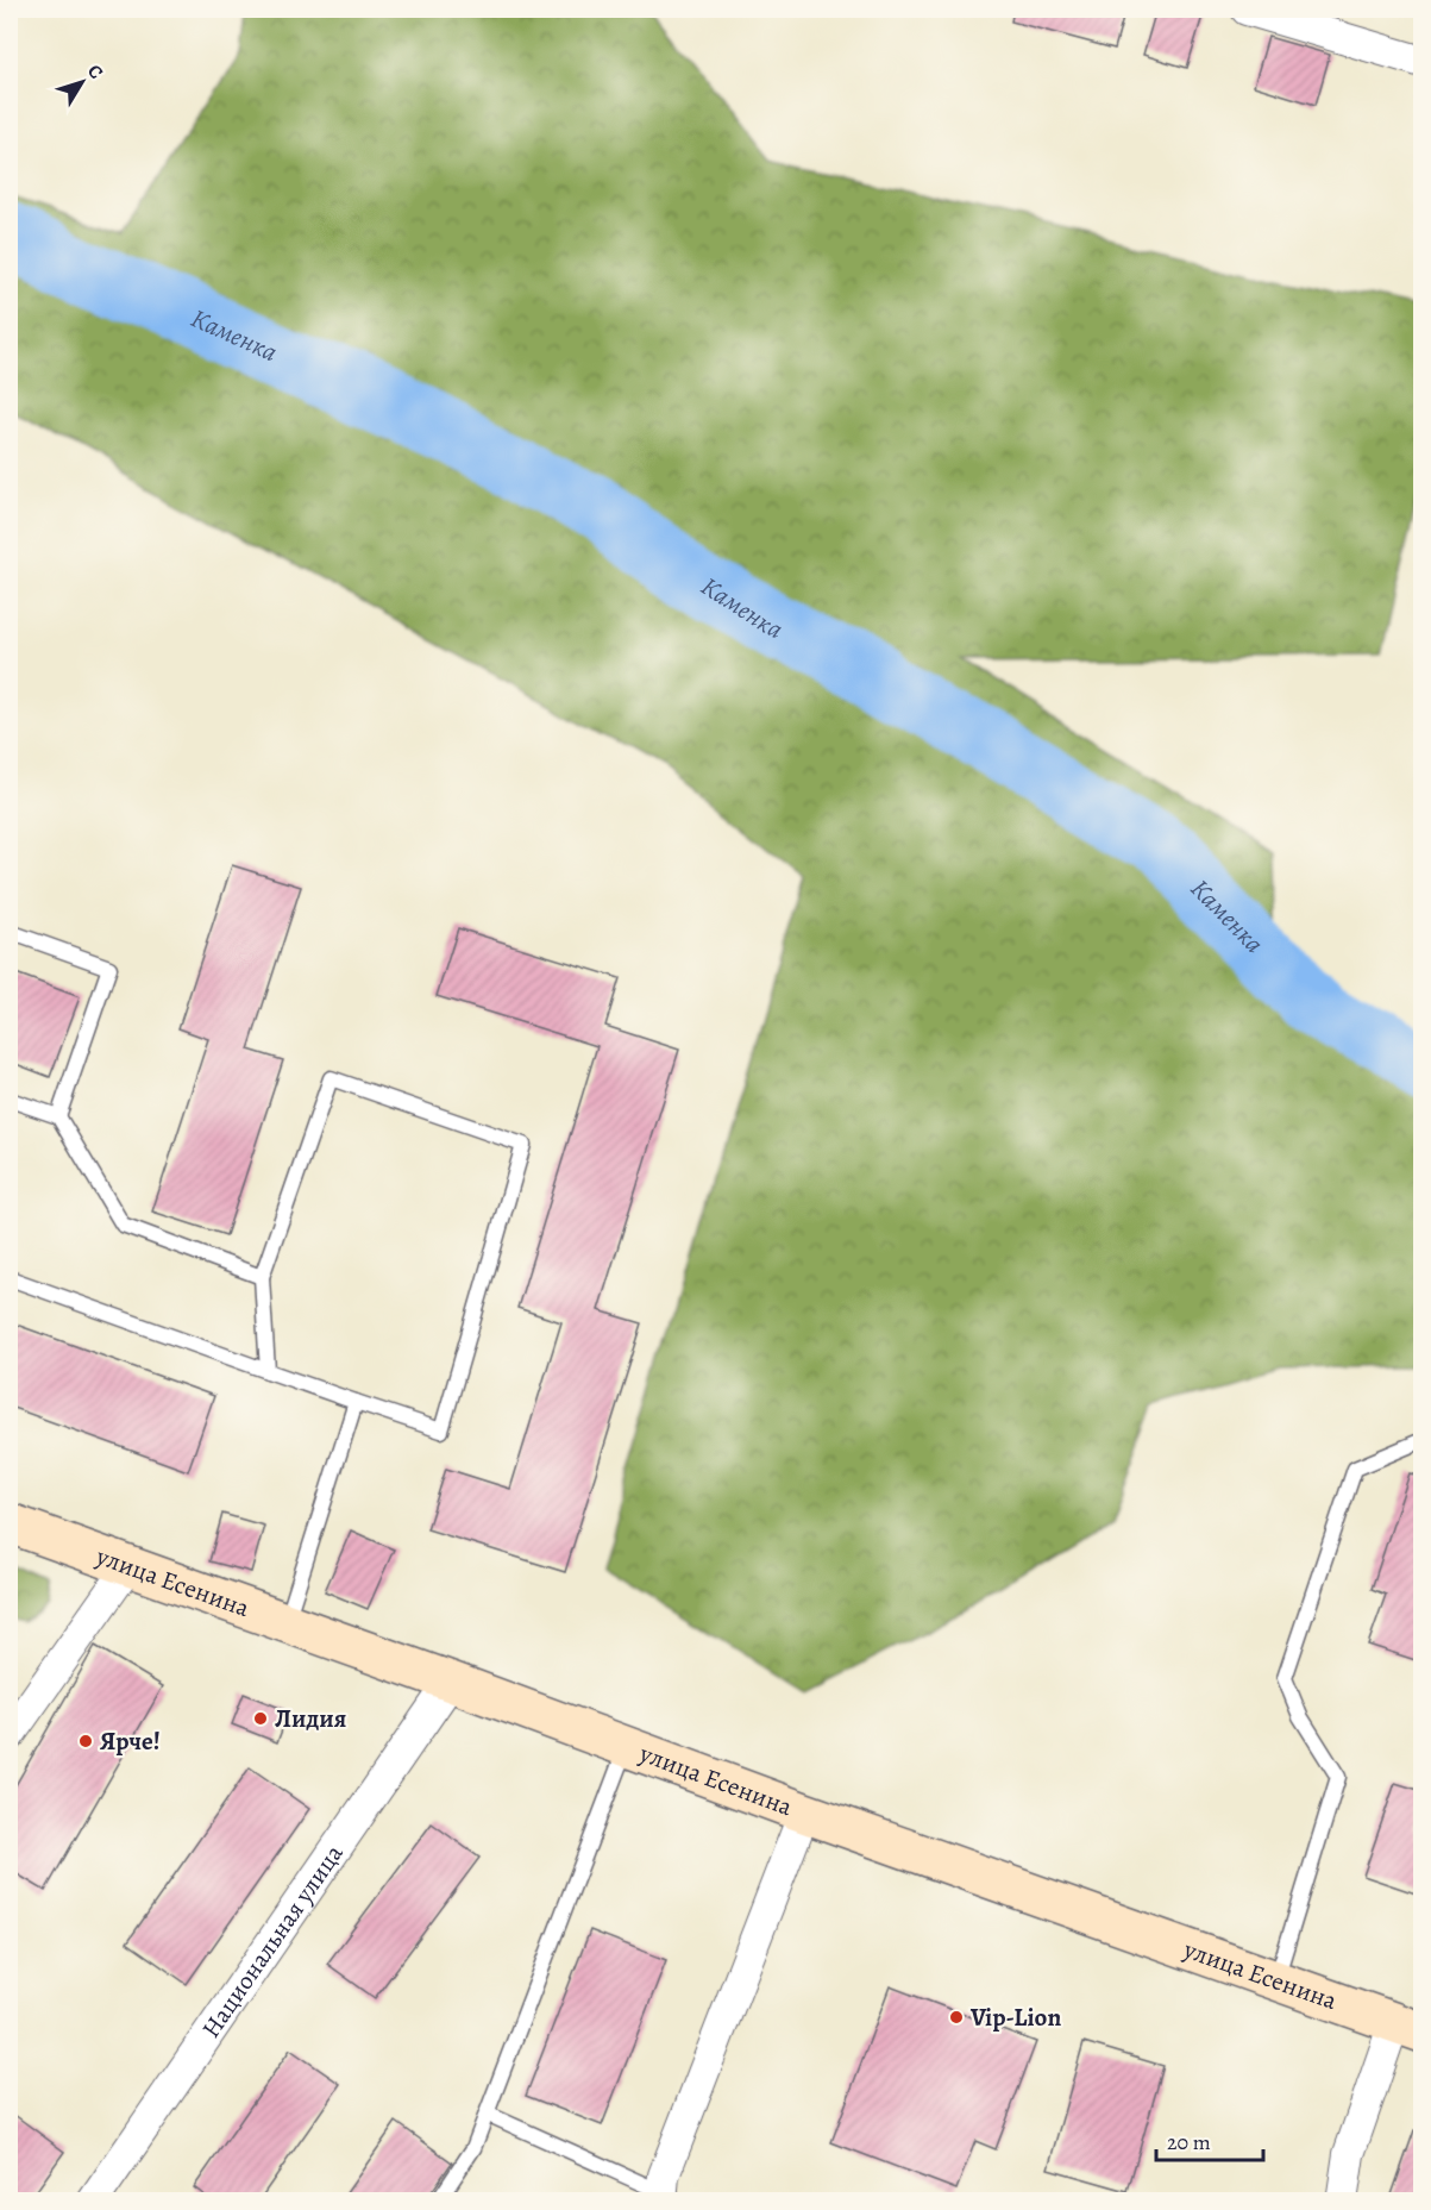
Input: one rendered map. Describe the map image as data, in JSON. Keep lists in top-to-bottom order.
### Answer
{
  "streets": {
    "street": ["улица Есенина", "Национальная улица"]
  },
  "crossings": [
    ["улица Есенина", "Национальная улица"]
  ],
  "water": ["Каменка"],
  "places": ["Лидия", "Ярче!", "Vip-Lion"],
  "scale_bar": "20 m",
  "north": "top right"
}
